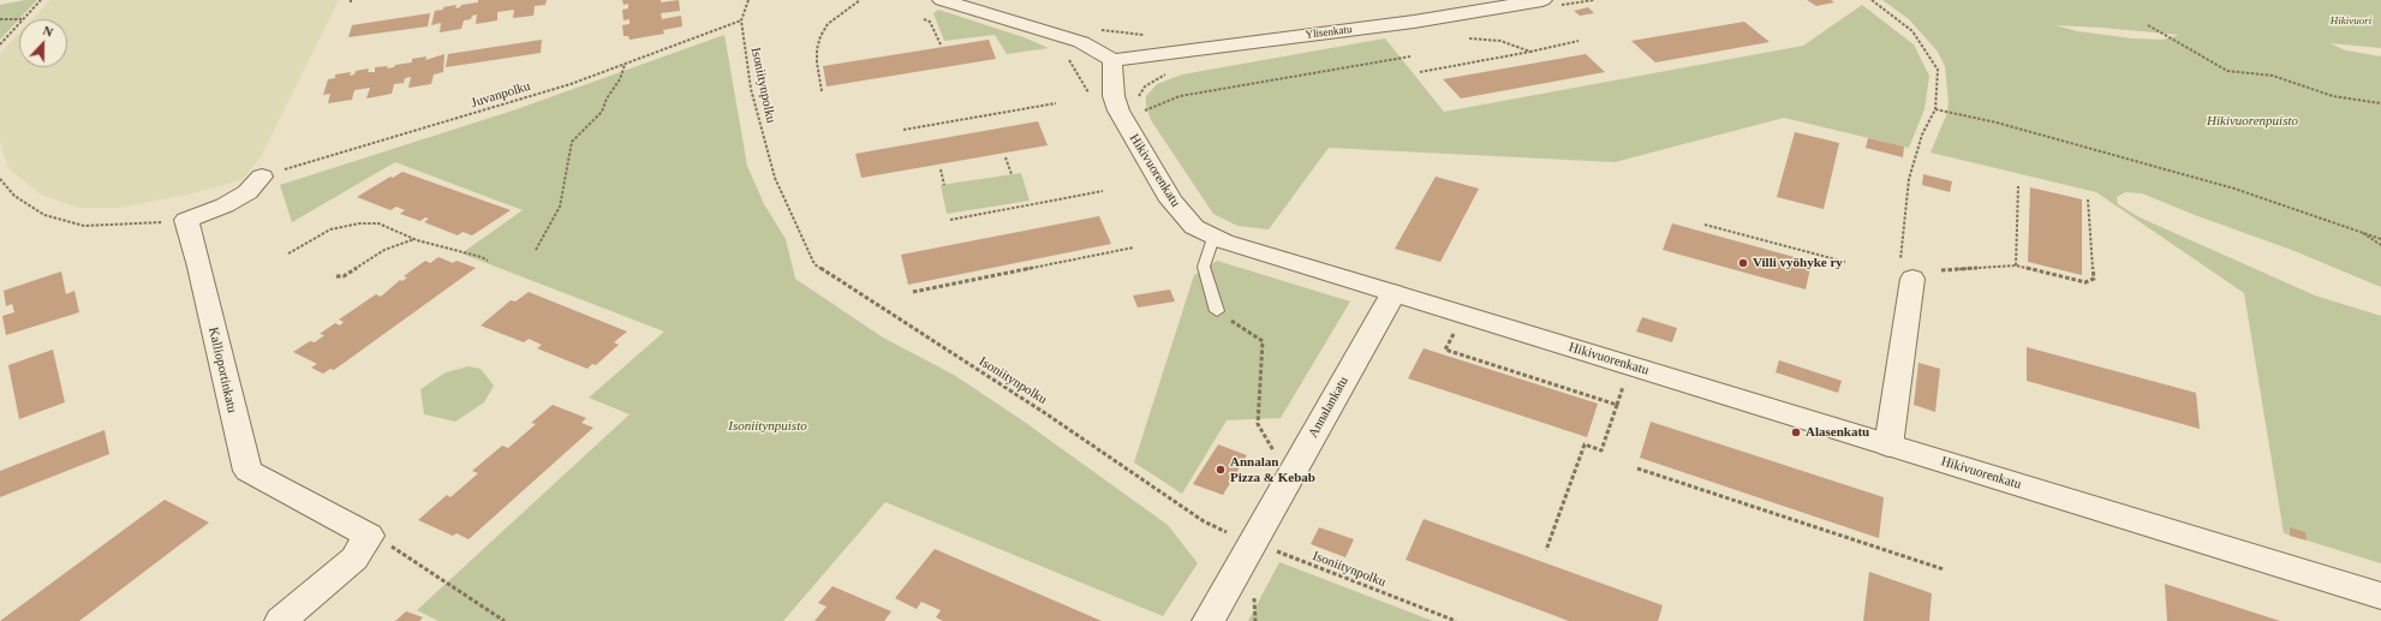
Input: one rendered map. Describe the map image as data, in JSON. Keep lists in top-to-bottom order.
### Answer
{
  "streets": {
    "street": [
      "Ylisenkatu",
      "Hikivuorenkatu",
      "Kallioportinkatu",
      "Annalankatu"
    ],
    "path": ["Isoniitynpolku", "Juvanpolku"]
  },
  "crossings": [
    ["Ylisenkatu", "Hikivuorenkatu"],
    ["Isoniitynpolku", "Juvanpolku"],
    ["Isoniitynpolku", "Annalankatu"],
    ["Hikivuorenkatu", "Annalankatu"]
  ],
  "parks": ["Hikivuori", "Hikivuorenpuisto", "Isoniitynpuisto"],
  "places": ["Villi vyöhyke ry", "Alasenkatu", "Annalan Pizza & Kebab"],
  "north": "top"
}
